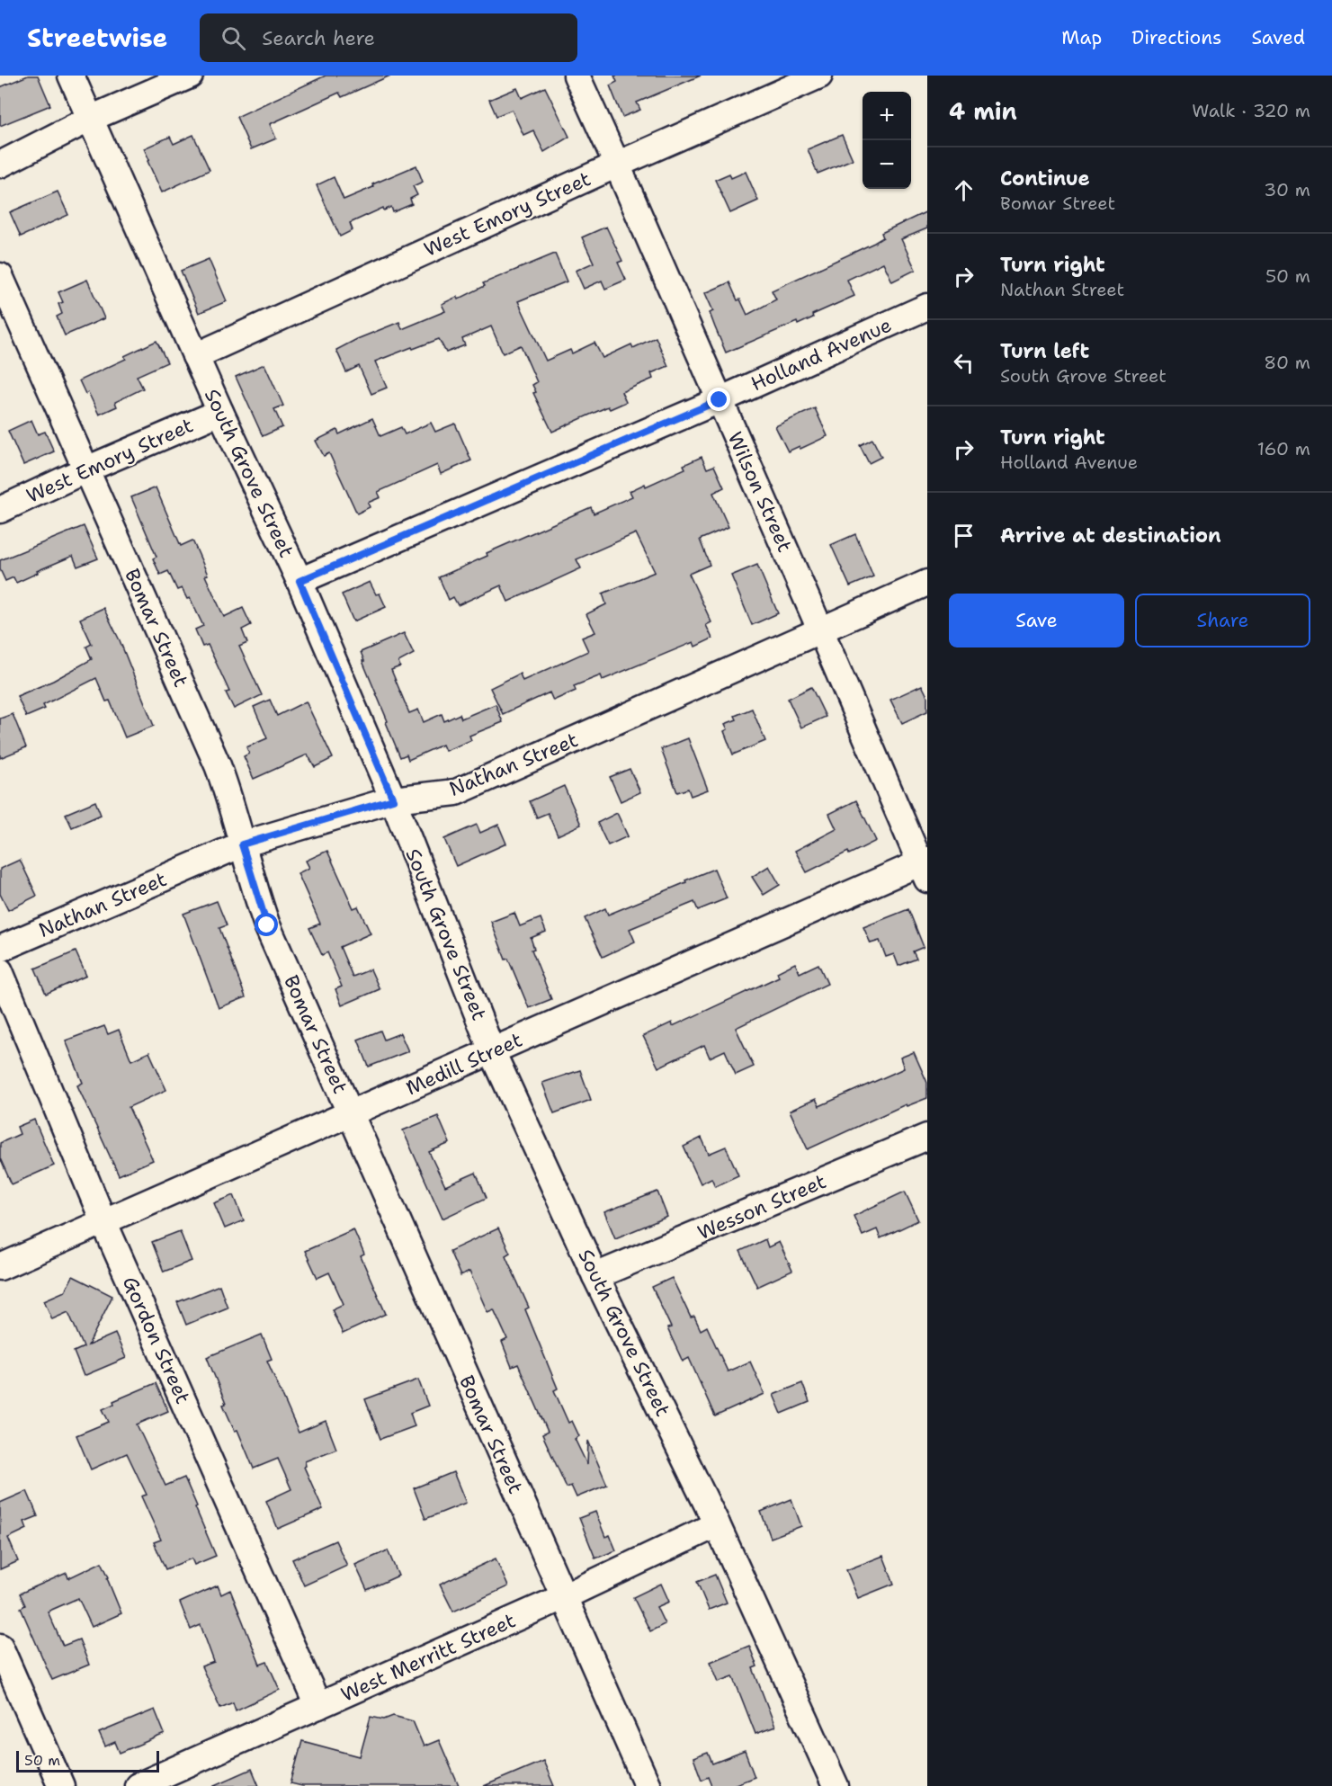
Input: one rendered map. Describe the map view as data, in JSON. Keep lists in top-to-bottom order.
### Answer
{
  "streets": {
    "street": [
      "West Emory Street",
      "Holland Avenue",
      "South Grove Street",
      "Wilson Street",
      "Bomar Street",
      "Nathan Street",
      "Medill Street",
      "Wesson Street",
      "Gordon Street",
      "West Merritt Street"
    ]
  },
  "crossings": [
    ["West Emory Street", "South Grove Street"],
    ["West Emory Street", "Wilson Street"],
    ["West Emory Street", "Bomar Street"],
    ["Holland Avenue", "South Grove Street"],
    ["Holland Avenue", "Wilson Street"],
    ["South Grove Street", "Nathan Street"],
    ["South Grove Street", "Medill Street"],
    ["South Grove Street", "Wesson Street"],
    ["South Grove Street", "West Merritt Street"],
    ["Wilson Street", "Nathan Street"],
    ["Wilson Street", "Medill Street"],
    ["Bomar Street", "Nathan Street"],
    ["Bomar Street", "Medill Street"],
    ["Bomar Street", "West Merritt Street"],
    ["Medill Street", "Gordon Street"],
    ["Gordon Street", "West Merritt Street"]
  ],
  "scale_bar": "50 m",
  "page": {
    "header": "Streetwise",
    "search": "Search here",
    "nav": ["Map", "Directions", "Saved"],
    "heading": ["4 min", "Walk · 320 m"],
    "map_buttons": ["+", "−"],
    "list": [
      ["Continue", "Bomar Street", "30 m"],
      ["Turn right", "Nathan Street", "50 m"],
      ["Turn left", "South Grove Street", "80 m"],
      ["Turn right", "Holland Avenue", "160 m"],
      "Arrive at destination"
    ],
    "buttons": ["Save", "Share"],
    "scale": "50 m"
  }
}
